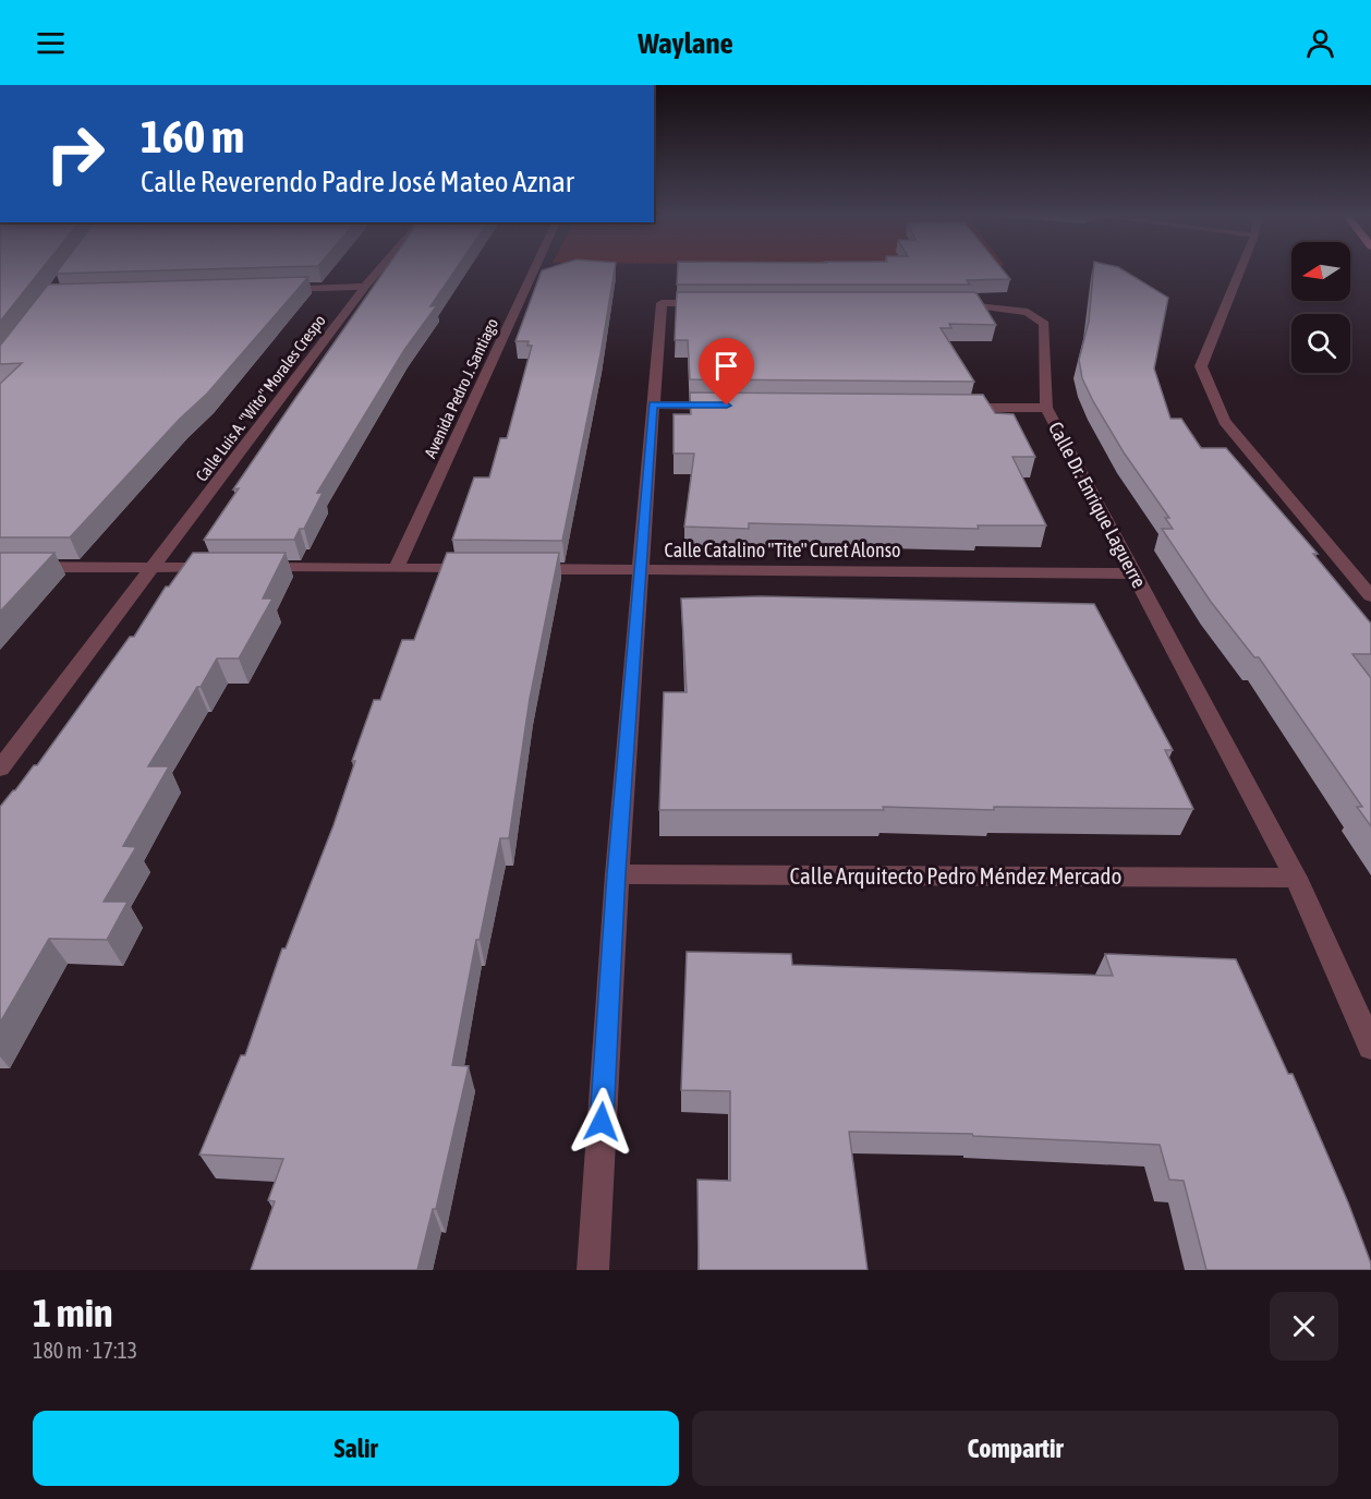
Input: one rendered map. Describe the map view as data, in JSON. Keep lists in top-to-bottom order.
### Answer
{
  "streets": {
    "street": [
      "Avenida Pedro J. Santiago",
      "Calle Luis A. \"Wito\" Morales Crespo",
      "Calle Dr. Enrique Laguerre",
      "Calle Catalino \"Tite\" Curet Alonso",
      "Calle Arquitecto Pedro Méndez Mercado"
    ]
  },
  "crossings": [
    ["Calle Dr. Enrique Laguerre", "Calle Catalino \"Tite\" Curet Alonso"],
    ["Calle Dr. Enrique Laguerre", "Calle Arquitecto Pedro Méndez Mercado"]
  ],
  "north": "left",
  "page": {
    "header": "Waylane",
    "turn": ["160 m", "Calle Reverendo Padre José Mateo Aznar"],
    "heading": ["1 min", "180 m · 17:13"],
    "buttons": ["Salir", "Compartir"]
  }
}
